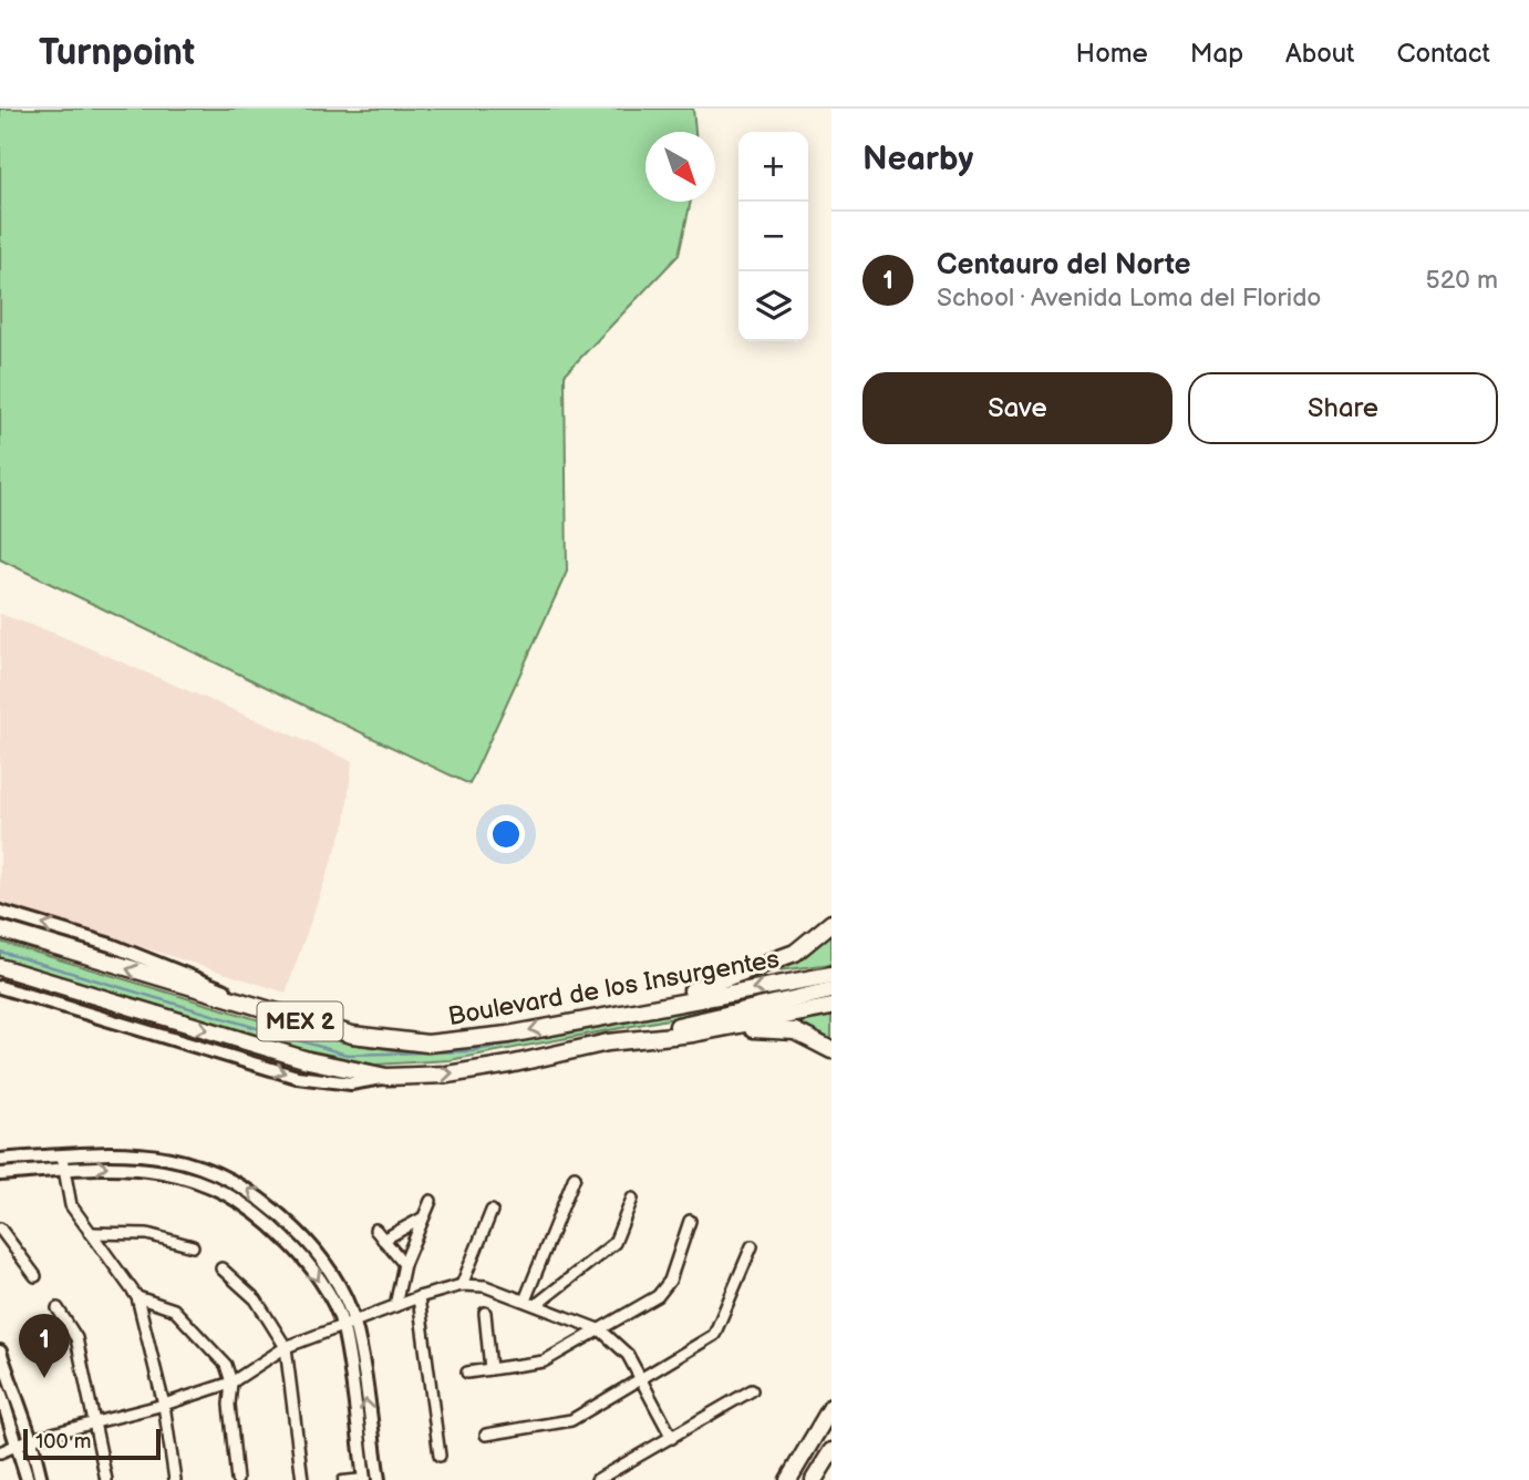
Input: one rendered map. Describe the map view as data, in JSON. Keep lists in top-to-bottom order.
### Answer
{
  "streets": {
    "main road": ["Boulevard de los Insurgentes", "MEX 2"]
  },
  "scale_bar": "100 m",
  "north": "bottom right",
  "page": {
    "header": "Turnpoint",
    "nav": [
      "Home",
      "Map",
      "About",
      "Contact"
    ],
    "heading": "Nearby",
    "map_buttons": ["+", "−"],
    "list": [
      {
        "mark": "1",
        "name": "Centauro del Norte",
        "note": "School · Avenida Loma del Florido",
        "value": "520 m"
      }
    ],
    "buttons": ["Save", "Share"],
    "pins": "1",
    "scale": "100 m"
  }
}
